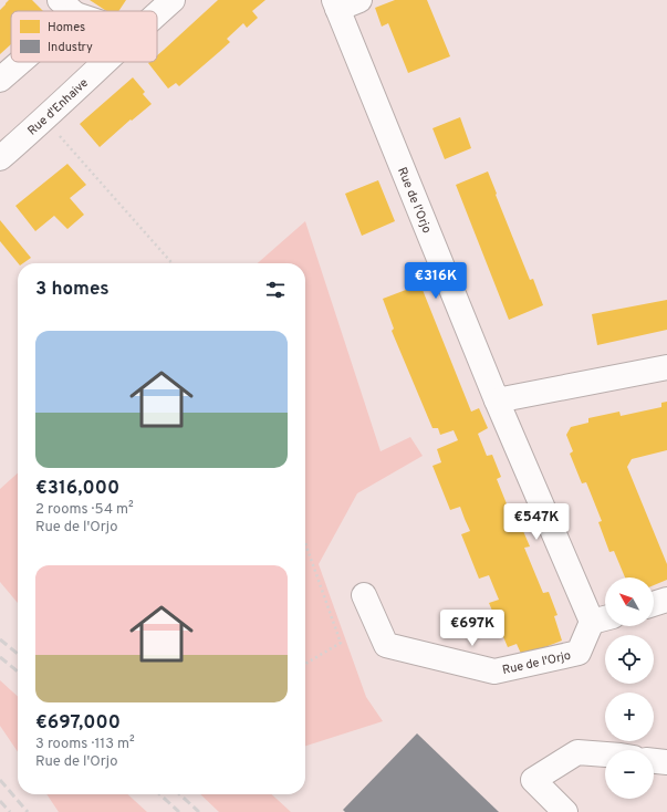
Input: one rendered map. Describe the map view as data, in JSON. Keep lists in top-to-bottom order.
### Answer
{
  "streets": {
    "street": ["Rue d'Enhaive", "Rue de l'Orjo"]
  },
  "legend": ["Homes", "Industry"],
  "north": "top left",
  "page": {
    "price": ["€316K", "€547K", "€697K"],
    "heading": "3 homes",
    "list": [
      {
        "name": "€316,000",
        "note": "2 rooms · 54 m² · Rue de l'Orjo"
      },
      {
        "name": "€697,000",
        "note": "3 rooms · 113 m² · Rue de l'Orjo"
      }
    ],
    "map_buttons": ["+", "−"]
  }
}
